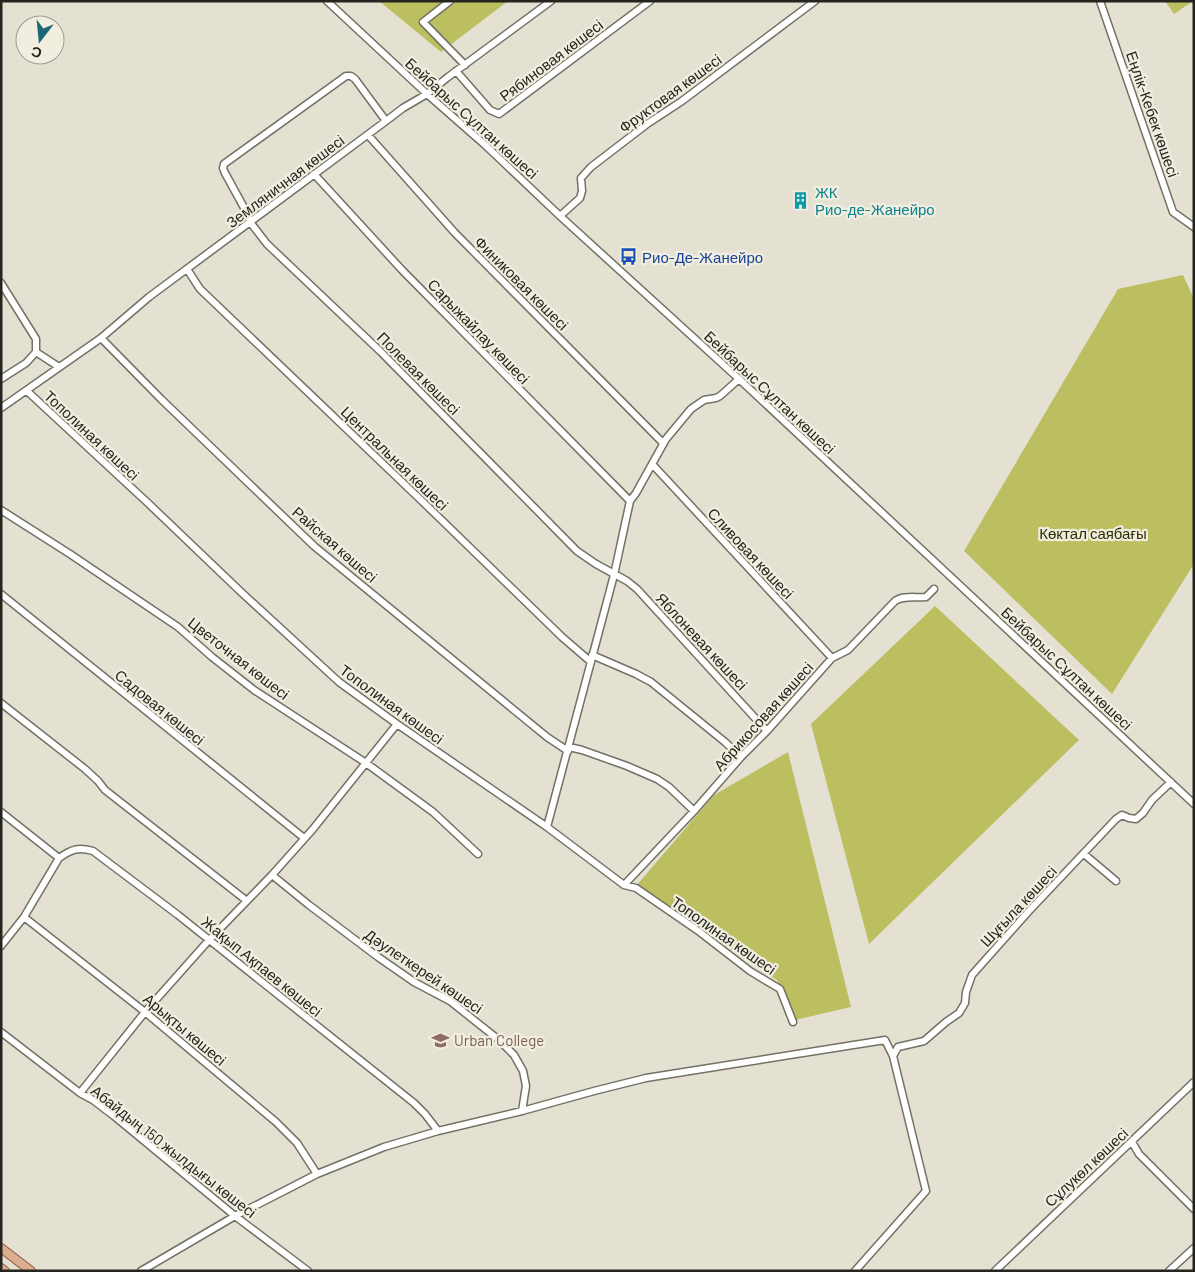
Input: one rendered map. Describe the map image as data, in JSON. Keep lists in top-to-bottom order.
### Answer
{
  "streets": {
    "street": [
      "Рябиновая көшесі",
      "Фруктовая көшесі",
      "Еңлік-Кебек көшесі",
      "Бейбарыс Сұлтан көшесі",
      "Земляничная көшесі",
      "Финиковая көшесі",
      "Сарыжайлау көшесі",
      "Полевая көшесі",
      "Тополиная көшесі",
      "Центральная көшесі",
      "Райская көшесі",
      "Сливовая көшесі",
      "Яблоневая көшесі",
      "Цветочная көшесі",
      "Садовая көшесі",
      "Абрикосовая көшесі",
      "Шұғыла көшесі",
      "Жақып Ақпаев көшесі",
      "Дәулеткерей көшесі",
      "Арықты көшесі",
      "Абайдың 150 жылдығы көшесі",
      "Сұлукөл көшесі"
    ]
  },
  "crossings": [
    ["Рябиновая көшесі", "Земляничная көшесі"],
    ["Фруктовая көшесі", "Бейбарыс Сұлтан көшесі"],
    ["Бейбарыс Сұлтан көшесі", "Земляничная көшесі"],
    ["Бейбарыс Сұлтан көшесі", "Шұғыла көшесі"],
    ["Земляничная көшесі", "Финиковая көшесі"],
    ["Земляничная көшесі", "Сарыжайлау көшесі"],
    ["Земляничная көшесі", "Полевая көшесі"],
    ["Земляничная көшесі", "Тополиная көшесі"],
    ["Земляничная көшесі", "Центральная көшесі"],
    ["Земляничная көшесі", "Райская көшесі"],
    ["Полевая көшесі", "Яблоневая көшесі"],
    ["Тополиная көшесі", "Абрикосовая көшесі"],
    ["Центральная көшесі", "Абрикосовая көшесі"],
    ["Райская көшесі", "Абрикосовая көшесі"],
    ["Сливовая көшесі", "Абрикосовая көшесі"],
    ["Яблоневая көшесі", "Абрикосовая көшесі"]
  ],
  "parks": ["Көктал саябағы"],
  "places": {
    "building": ["ЖК Рио-де-Жанейро"],
    "bus stop": ["Рио-Де-Жанейро"],
    "school or university": ["Urban College"]
  },
  "north": "bottom"
}
